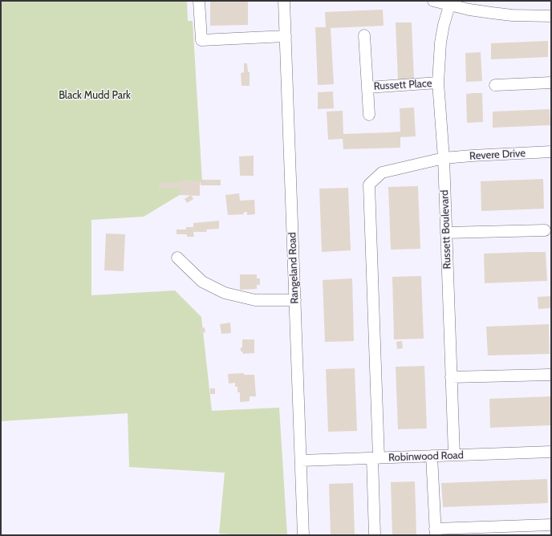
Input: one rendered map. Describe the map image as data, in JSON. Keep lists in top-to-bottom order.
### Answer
{
  "streets": {
    "street": [
      "Russett Place",
      "Revere Drive",
      "Russett Boulevard",
      "Rangeland Road",
      "Robinwood Road"
    ]
  },
  "crossings": [
    ["Russett Place", "Russett Boulevard"],
    ["Revere Drive", "Russett Boulevard"],
    ["Revere Drive", "Robinwood Road"],
    ["Russett Boulevard", "Robinwood Road"],
    ["Rangeland Road", "Robinwood Road"]
  ],
  "parks": ["Black Mudd Park"]
}
